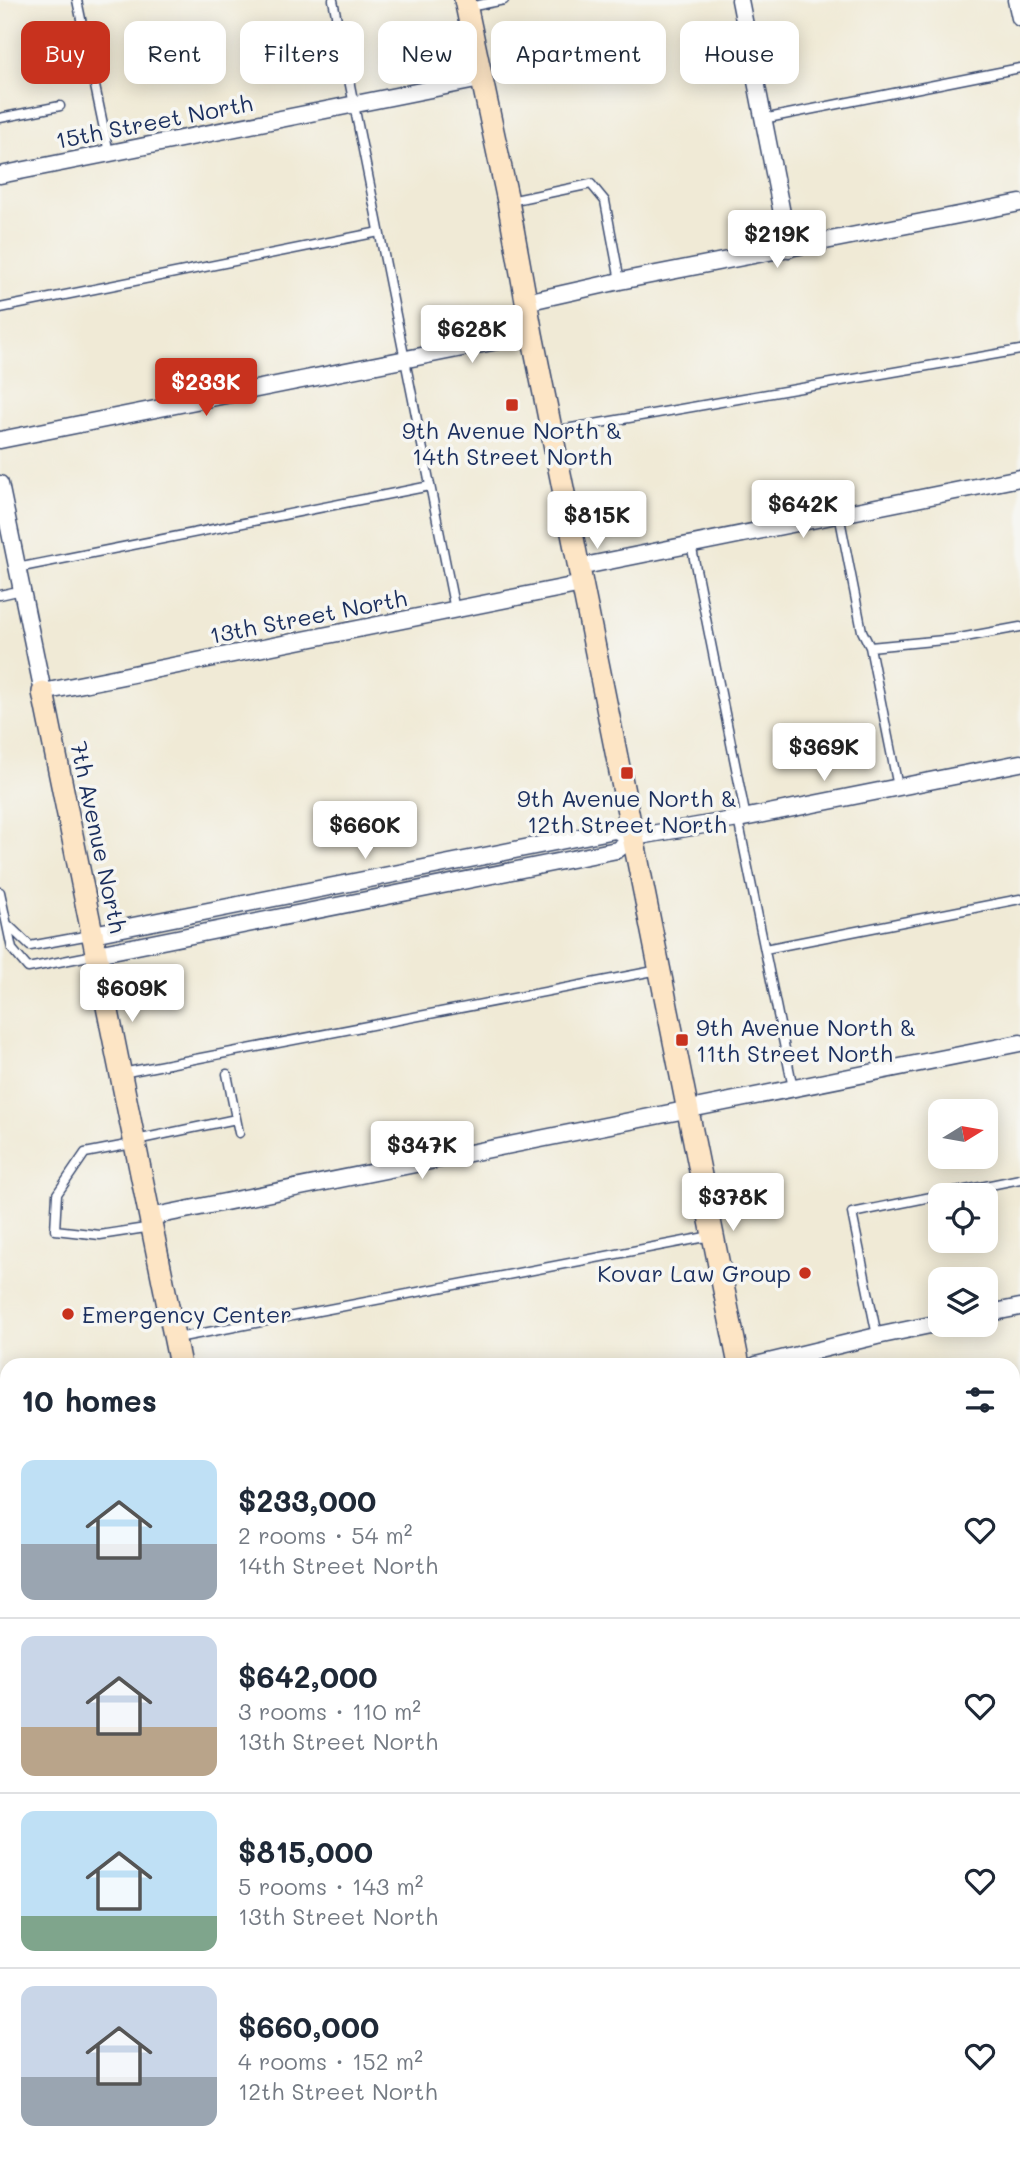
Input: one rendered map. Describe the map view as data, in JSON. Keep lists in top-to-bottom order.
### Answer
{
  "streets": {
    "street": ["15th Street North", "13th Street North", "7th Avenue North"]
  },
  "crossings": [
    ["13th Street North", "7th Avenue North"]
  ],
  "places": {
    "transit": ["9th Avenue North & 14th Street North", "9th Avenue North & 12th Street North", "9th Avenue North & 11th Street North"],
    "other": ["Kovar Law Group", "Emergency Center"]
  },
  "north": "right",
  "page": {
    "chip": [
      "Buy",
      "Rent",
      "Filters",
      "New",
      "Apartment",
      "House"
    ],
    "price": [
      "$219K",
      "$628K",
      "$233K",
      "$642K",
      "$815K",
      "$369K",
      "$660K",
      "$609K",
      "$347K",
      "$378K"
    ],
    "heading": "10 homes",
    "list": [
      {
        "name": "$233,000",
        "note": "2 rooms · 54 m² · 14th Street North"
      },
      {
        "name": "$642,000",
        "note": "3 rooms · 110 m² · 13th Street North"
      },
      {
        "name": "$815,000",
        "note": "5 rooms · 143 m² · 13th Street North"
      },
      {
        "name": "$660,000",
        "note": "4 rooms · 152 m² · 12th Street North"
      }
    ]
  }
}
